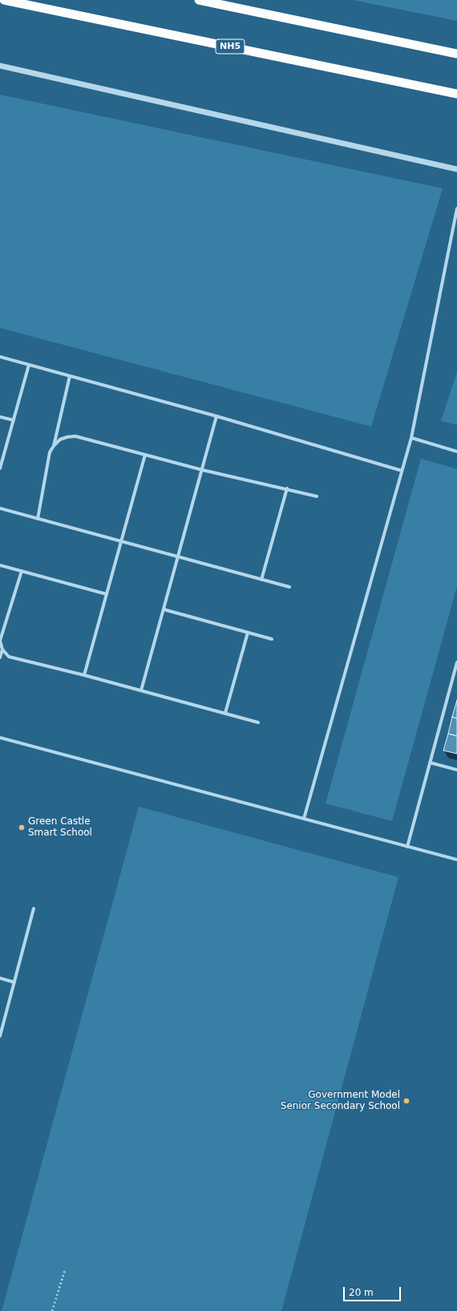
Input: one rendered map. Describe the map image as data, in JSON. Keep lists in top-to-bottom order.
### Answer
{
  "streets": {
    "highway": ["NH5"]
  },
  "places": ["Green Castle Smart School", "Government Model Senior Secondary School"],
  "scale_bar": "20 m"
}
